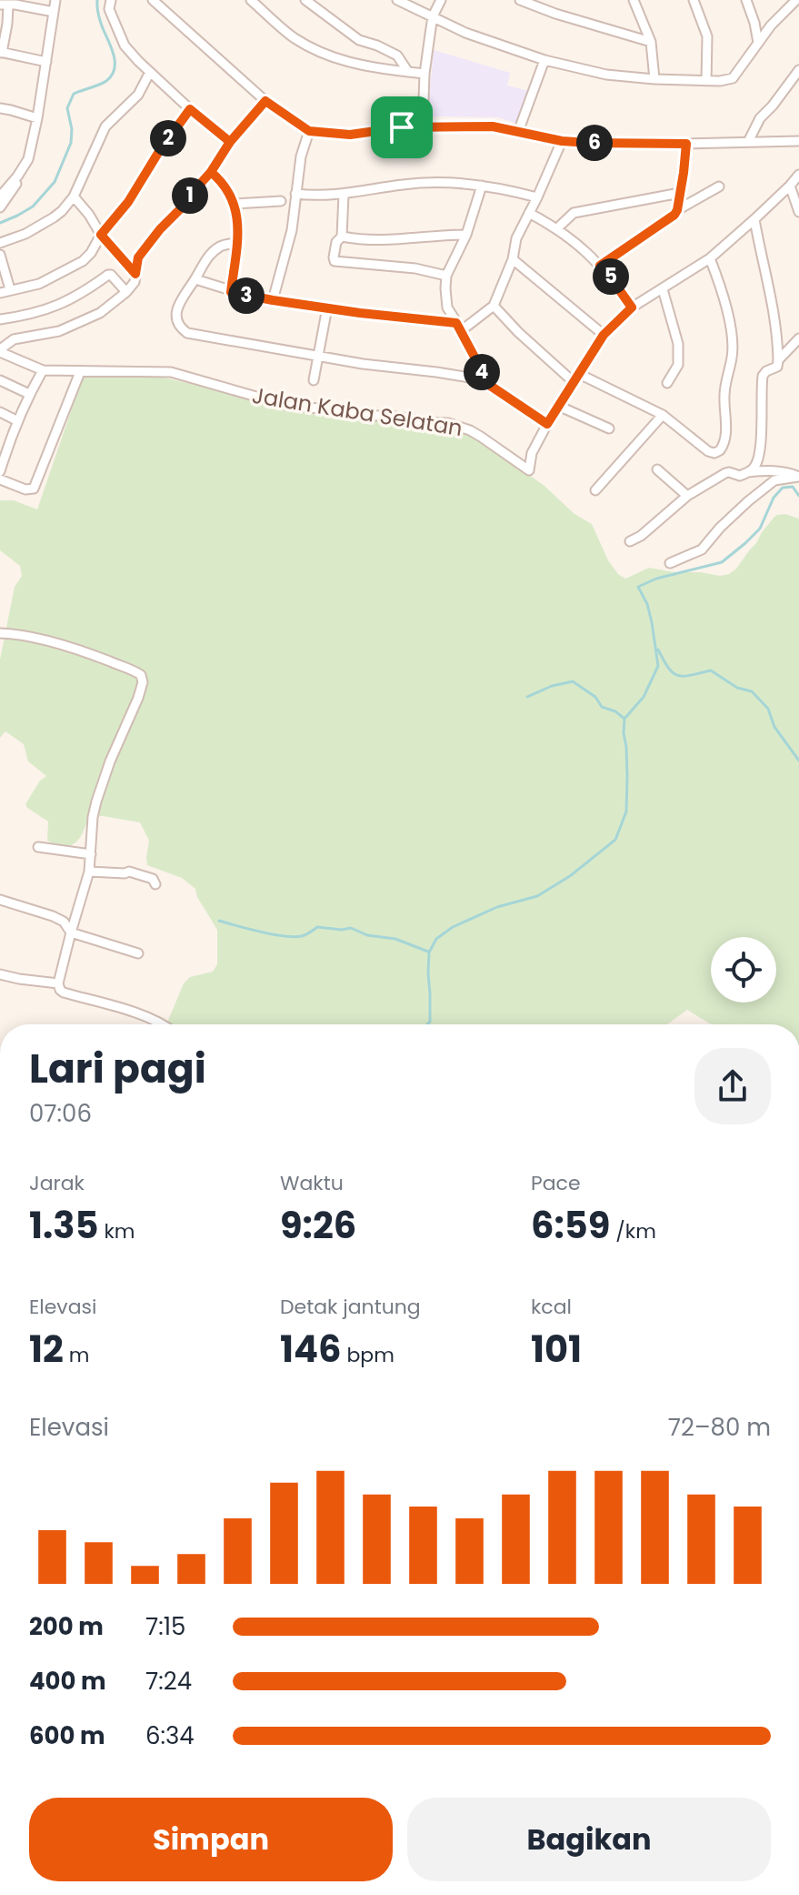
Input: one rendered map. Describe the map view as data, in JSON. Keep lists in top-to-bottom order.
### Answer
{
  "streets": {
    "street": ["Jalan Kaba Selatan"]
  },
  "page": {
    "pins": [
      "2",
      "6",
      "1",
      "5",
      "3",
      "4"
    ],
    "heading": ["Lari pagi", "07:06"],
    "stats": [
      ["Jarak", "1.35 km"],
      ["Waktu", "9:26"],
      ["Pace", "6:59 /km"],
      ["Elevasi", "12 m"],
      ["Detak jantung", "146 bpm"],
      ["kcal", "101"]
    ],
    "chart": ["Elevasi", "72–80 m"],
    "list": [
      {
        "name": "200 m",
        "note": "7:15"
      },
      {
        "name": "400 m",
        "note": "7:24"
      },
      {
        "name": "600 m",
        "note": "6:34"
      }
    ],
    "buttons": ["Simpan", "Bagikan"]
  }
}
